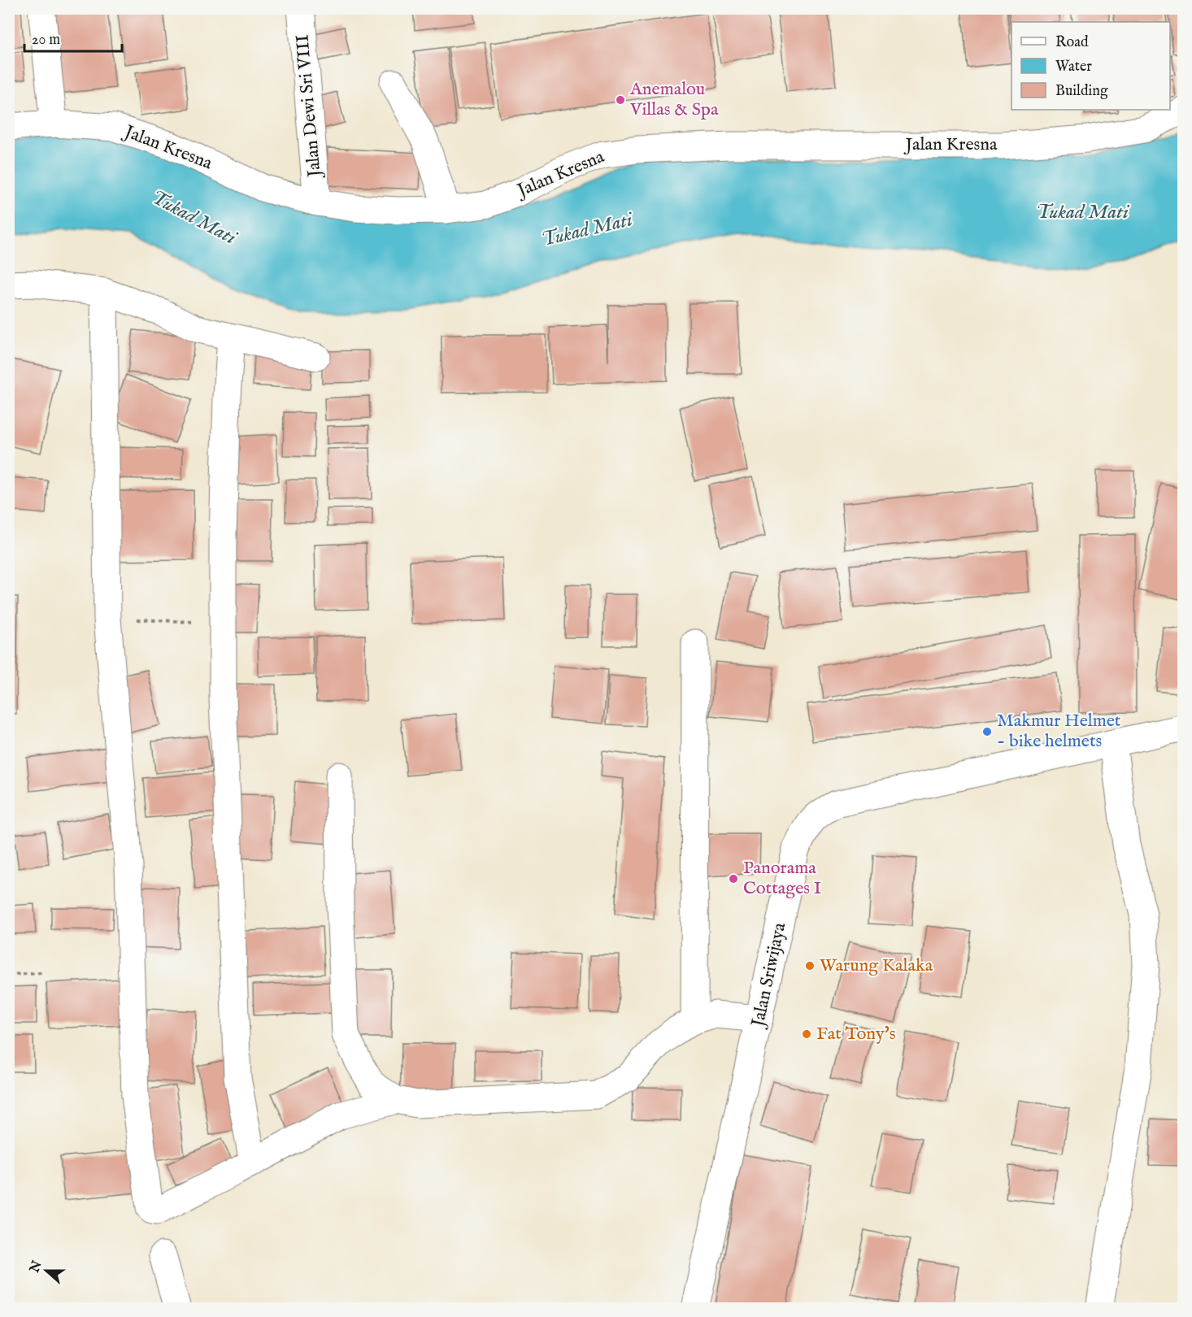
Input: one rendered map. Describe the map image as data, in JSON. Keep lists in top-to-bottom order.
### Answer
{
  "streets": {
    "street": ["Jalan Dewi Sri VIII", "Jalan Kresna", "Jalan Sriwijaya"]
  },
  "crossings": [
    ["Jalan Dewi Sri VIII", "Jalan Kresna"]
  ],
  "water": ["Tukad Mati"],
  "places": [
    "Anemalou Villas & Spa",
    "Makmur Helmet - bike helmets",
    "Panorama Cottages I",
    "Warung Kalaka",
    "Fat Tony's"
  ],
  "legend": ["Road", "Water", "Building"],
  "scale_bar": "20 m",
  "north": "left"
}
